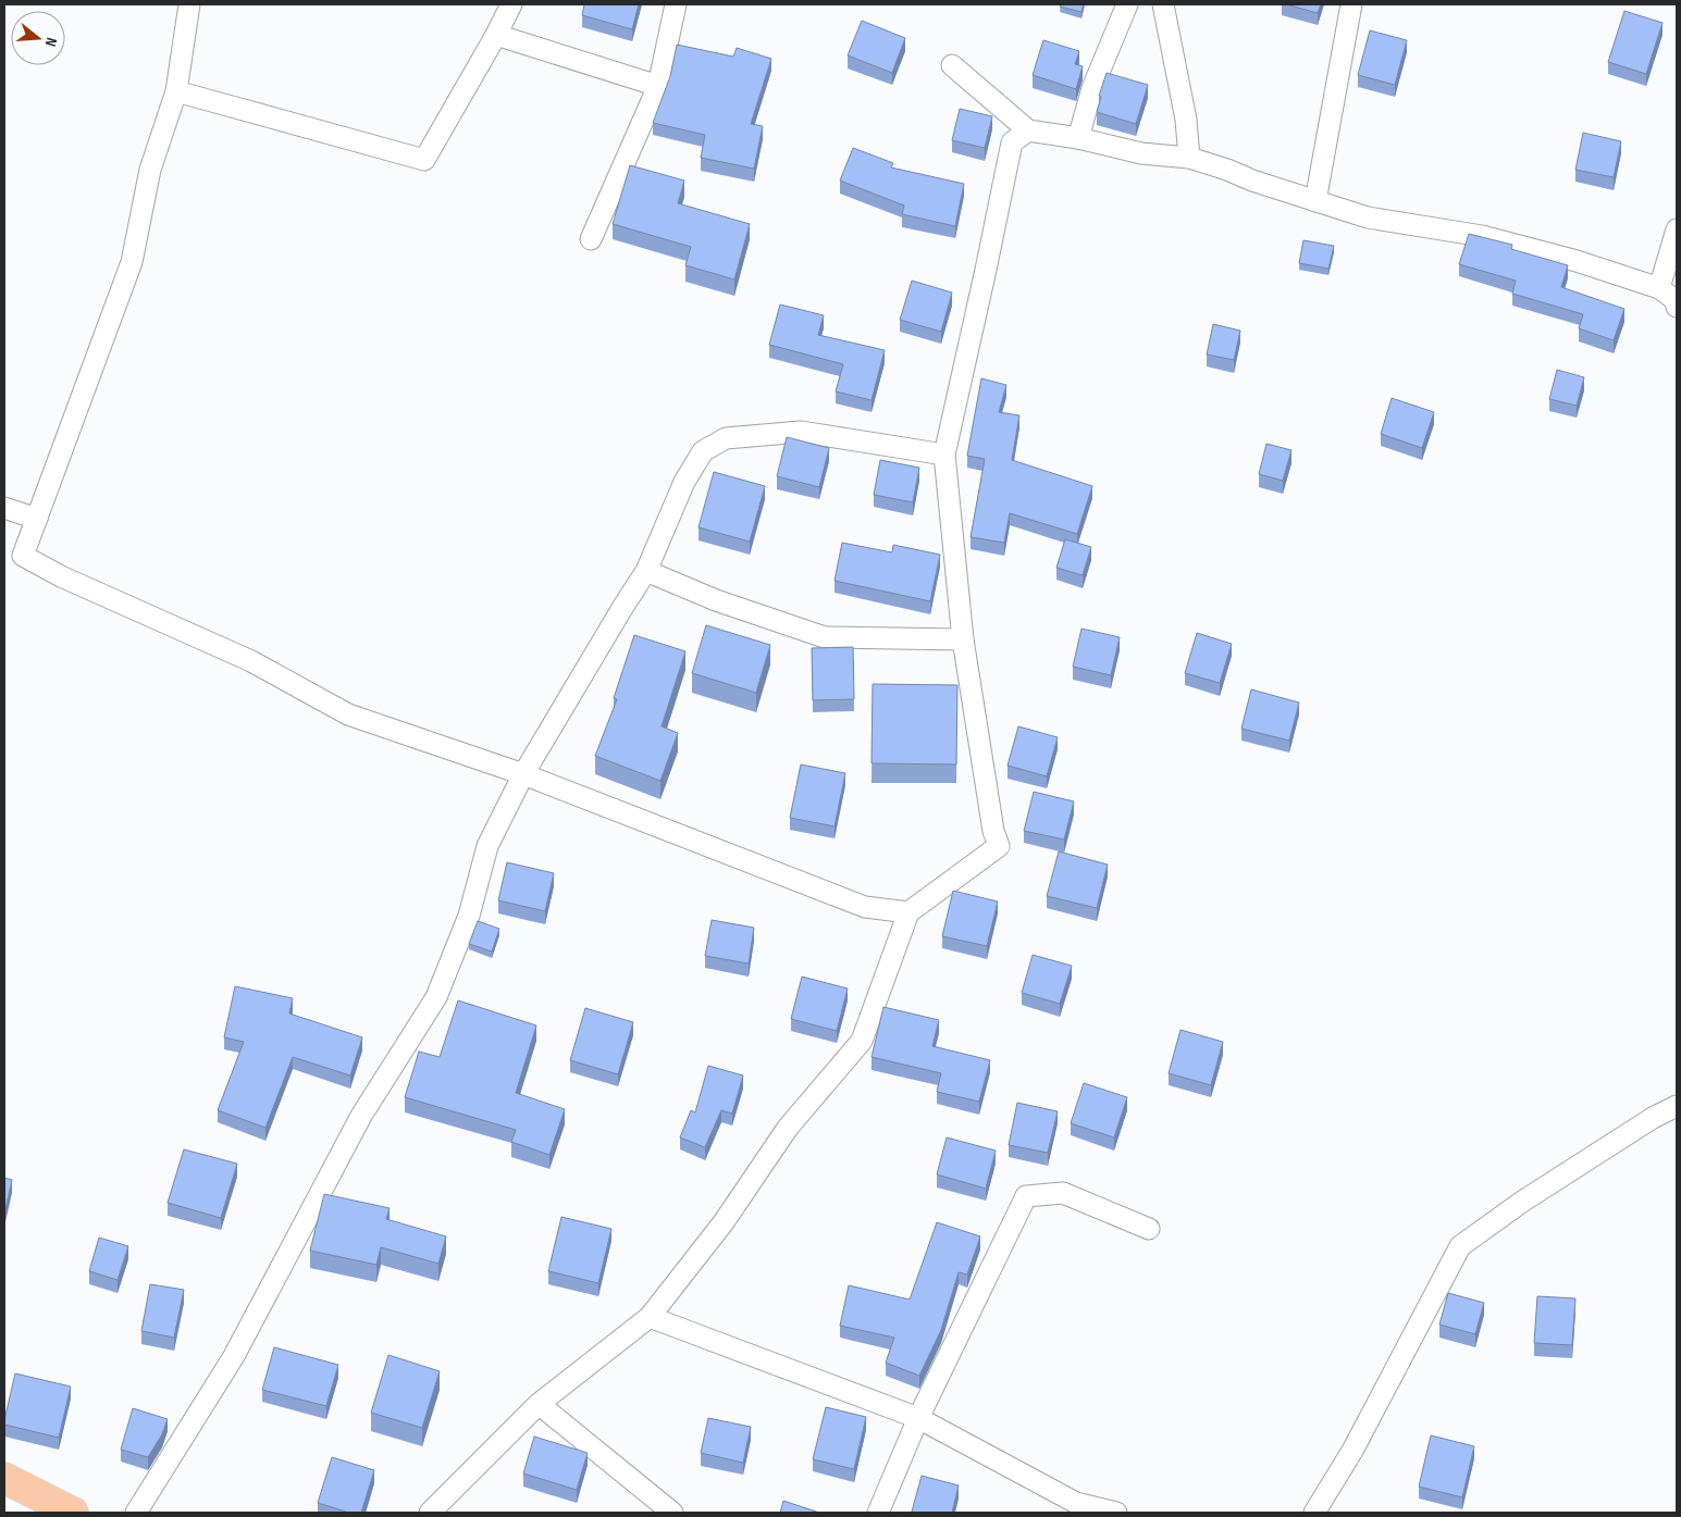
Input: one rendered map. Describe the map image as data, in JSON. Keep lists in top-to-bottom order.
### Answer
{
  "north": "right"
}
